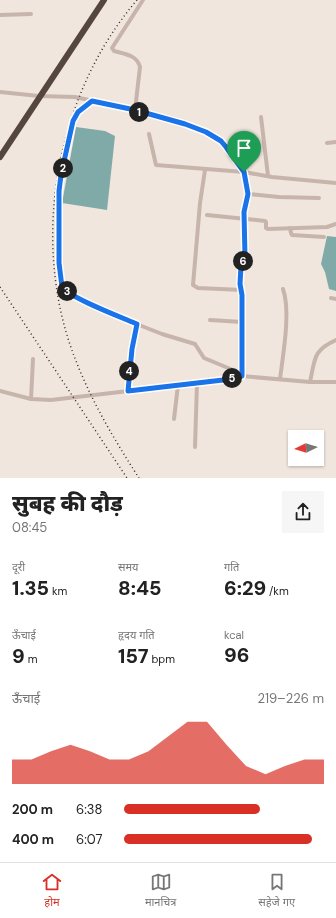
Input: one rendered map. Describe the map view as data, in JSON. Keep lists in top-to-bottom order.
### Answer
{
  "north": "left",
  "page": {
    "pins": [
      "1",
      "2",
      "6",
      "3",
      "4",
      "5"
    ],
    "heading": ["सुबह की दौड़", "08:45"],
    "stats": [
      ["दूरी", "1.35 km"],
      ["समय", "8:45"],
      ["गति", "6:29 /km"],
      ["ऊँचाई", "9 m"],
      ["हृदय गति", "157 bpm"],
      ["kcal", "96"]
    ],
    "chart": ["ऊँचाई", "219–226 m"],
    "list": [
      {
        "name": "200 m",
        "note": "6:38"
      },
      {
        "name": "400 m",
        "note": "6:07"
      }
    ],
    "tabs": ["होम", "मानचित्र", "सहेजे गए"]
  }
}
